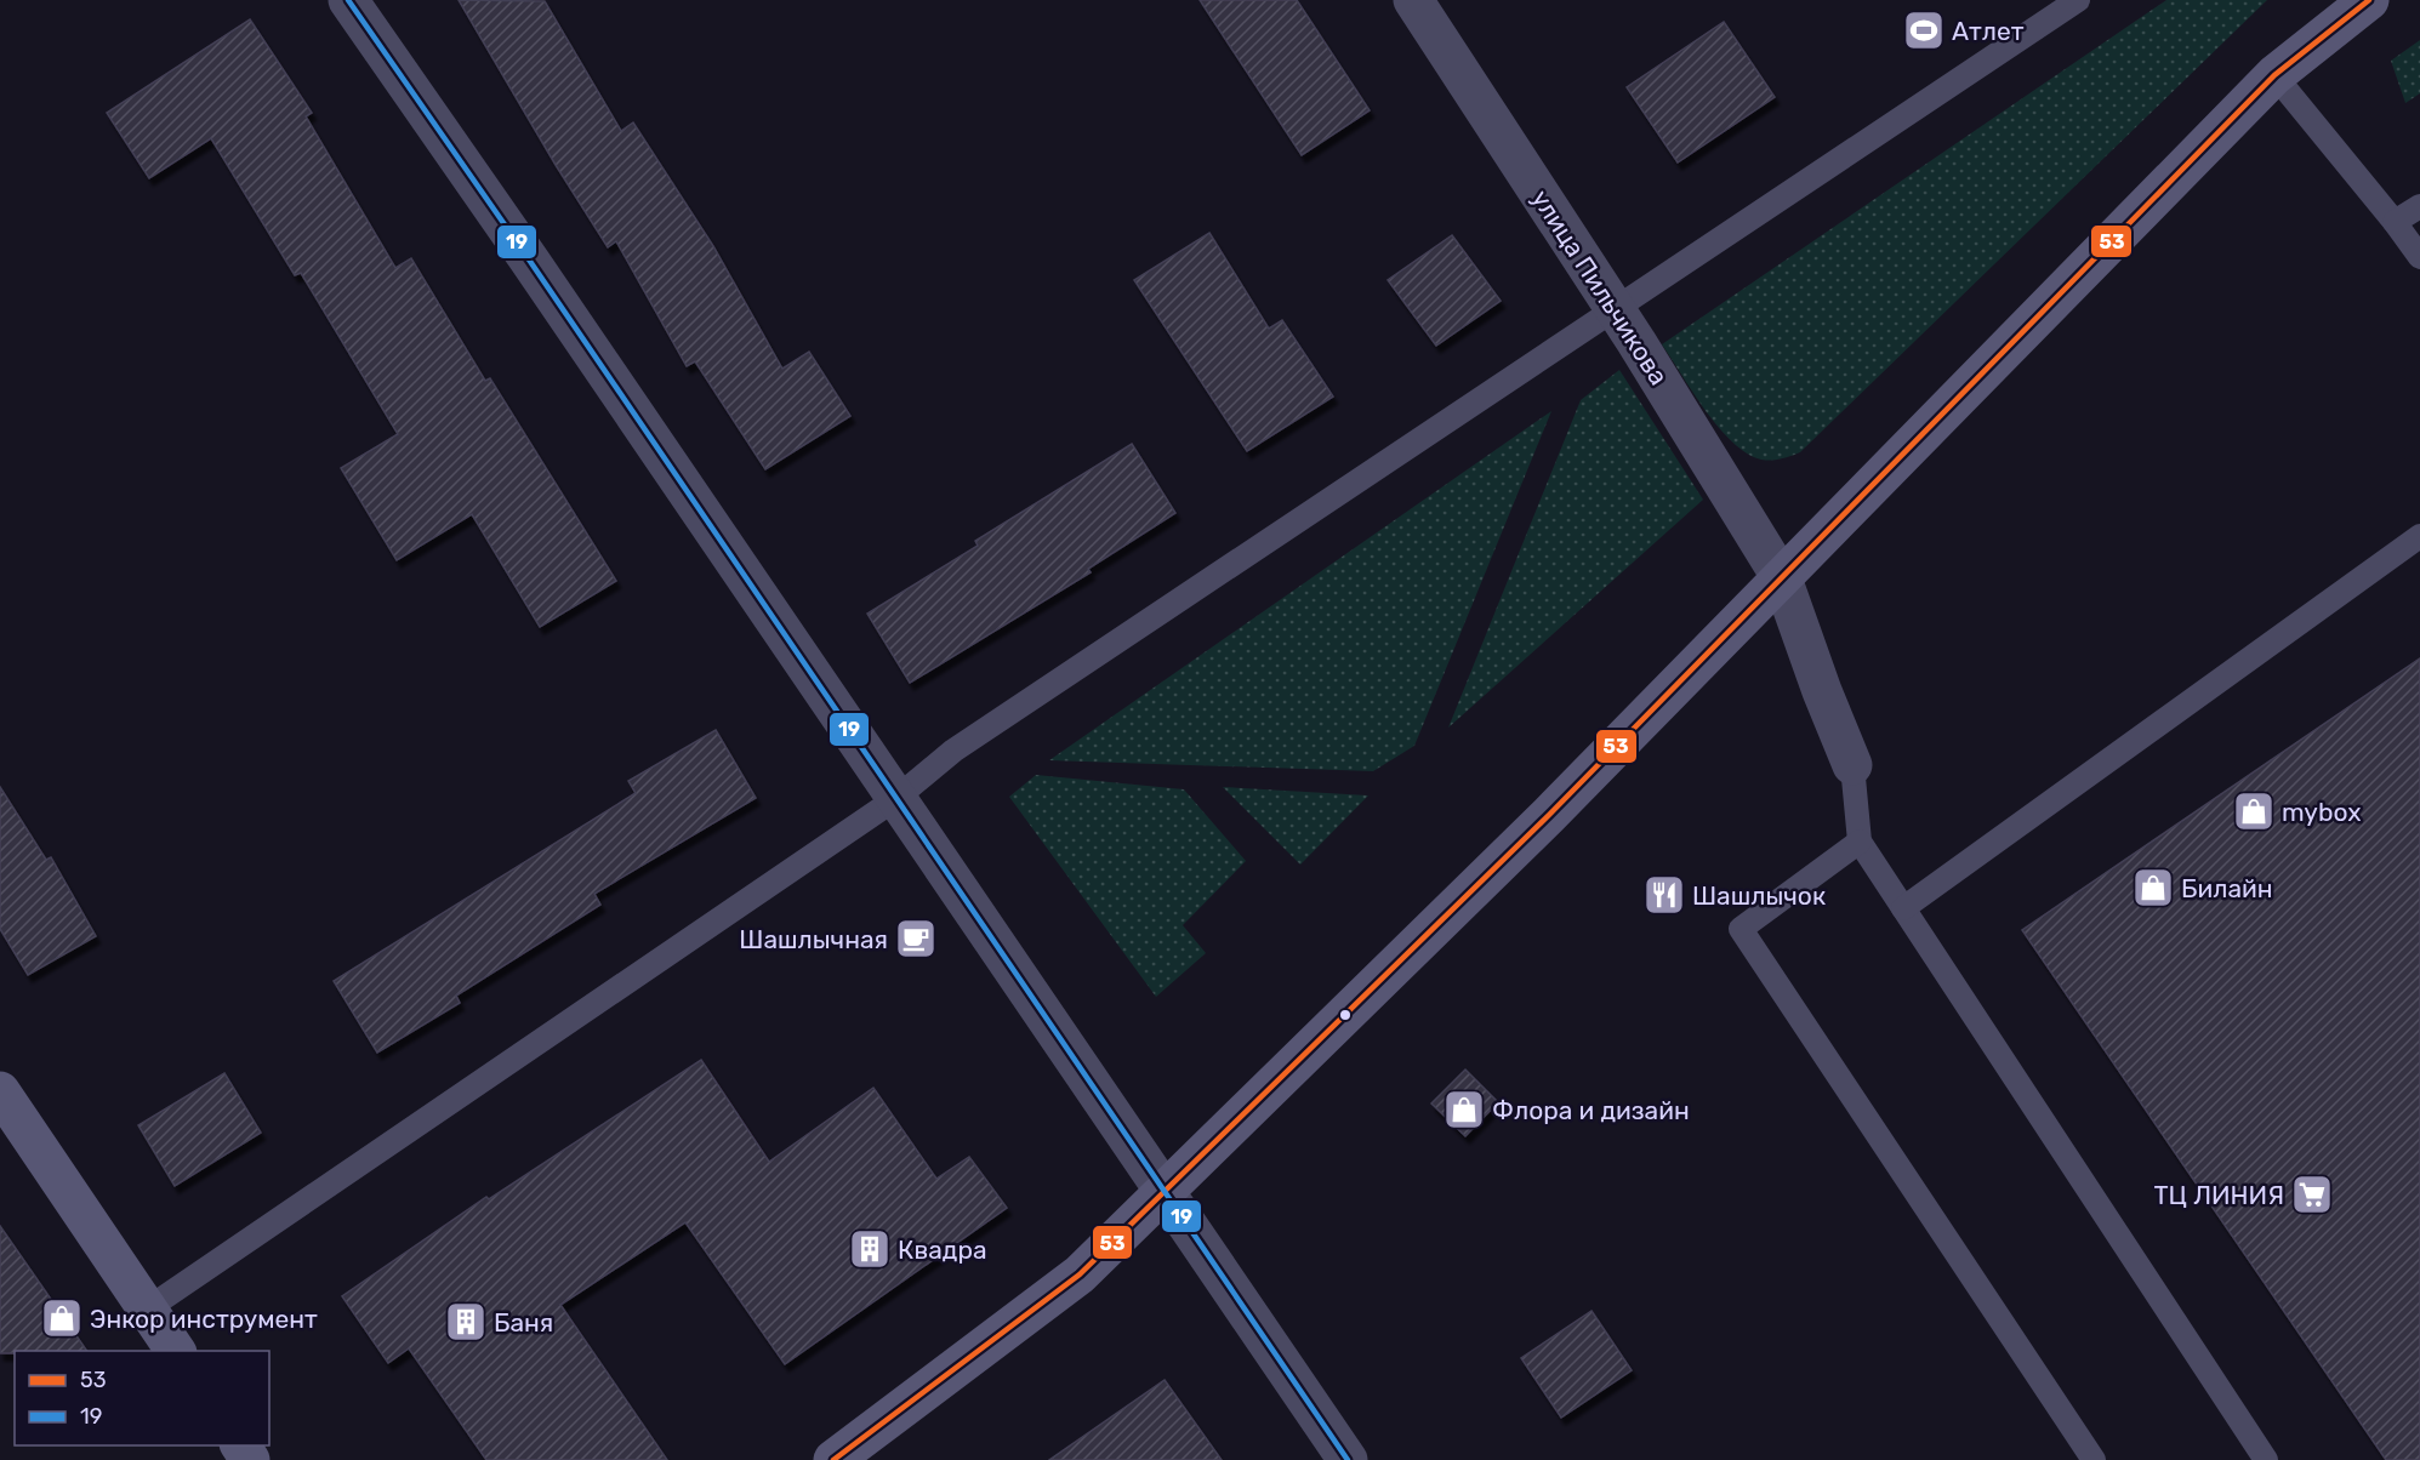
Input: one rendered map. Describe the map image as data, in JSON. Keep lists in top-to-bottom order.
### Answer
{
  "streets": {
    "street": ["улица Пильчикова"]
  },
  "places": {
    "sports": ["Атлет"],
    "shop": [
      "mybox",
      "Билайн",
      "Флора и дизайн",
      "Энкор инструмент"
    ],
    "restaurant": ["Шашлычок"],
    "cafe": ["Шашлычная"],
    "supermarket": ["ТЦ ЛИНИЯ"],
    "building": ["Квадра", "Баня"]
  },
  "lines": ["transit line 53", "transit line 19"],
  "legend": ["53", "19"]
}
